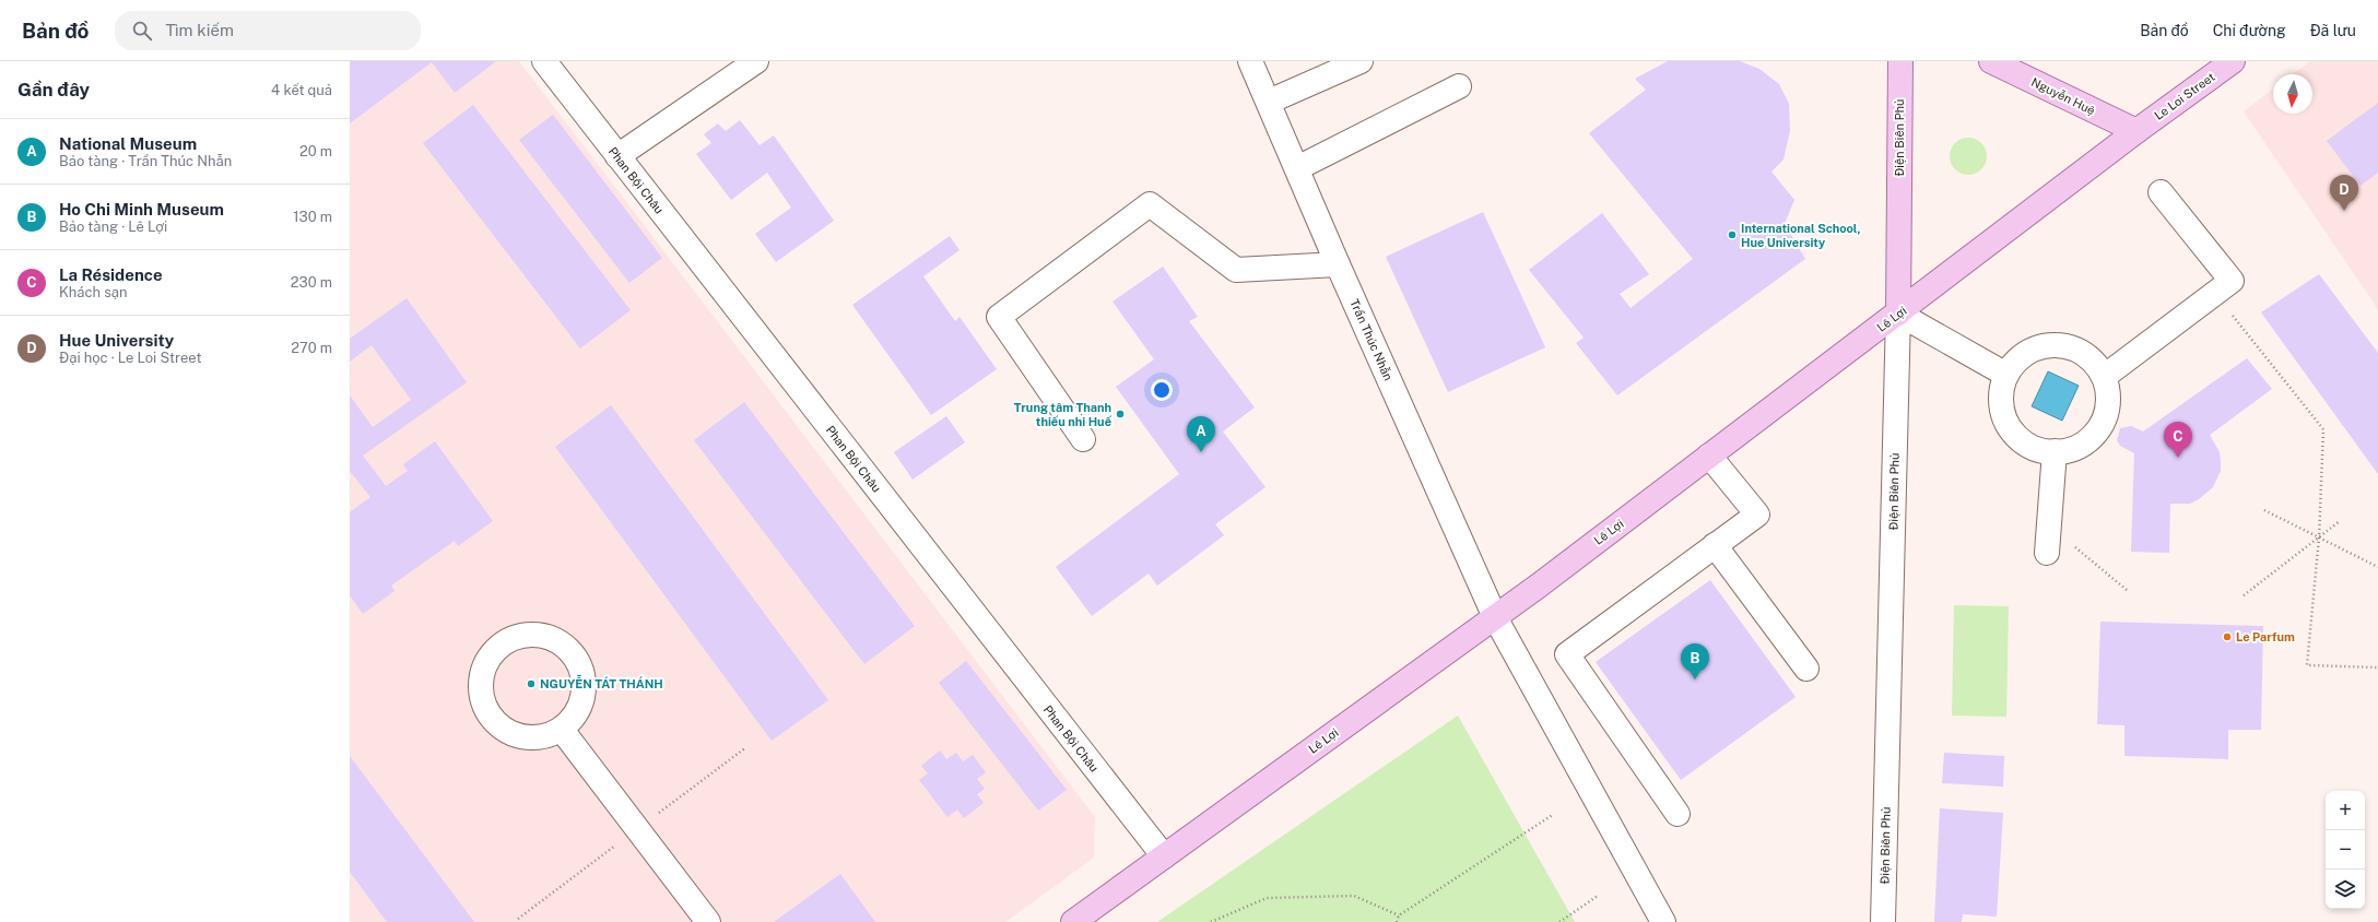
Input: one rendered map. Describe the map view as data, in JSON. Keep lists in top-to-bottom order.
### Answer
{
  "streets": {
    "main road": [
      "Nguyễn Huệ",
      "Le Loi Street",
      "Điện Biên Phủ",
      "Lê Lợi"
    ],
    "street": ["Phan Bội Châu", "Trần Thúc Nhẫn"]
  },
  "crossings": [
    ["Nguyễn Huệ", "Le Loi Street"],
    ["Nguyễn Huệ", "Lê Lợi"],
    ["Le Loi Street", "Lê Lợi"],
    ["Điện Biên Phủ", "Lê Lợi"],
    ["Phan Bội Châu", "Lê Lợi"],
    ["Lê Lợi", "Trần Thúc Nhẫn"]
  ],
  "places": [
    "International School, Hue University",
    "Trung tâm Thanh thiếu nhi Huế",
    "Le Parfum",
    "NGUYỄN TÁT THÁNH"
  ],
  "north": "bottom",
  "page": {
    "header": "Bản đồ",
    "search": "Tìm kiếm",
    "nav": ["Bản đồ", "Chỉ đường", "Đã lưu"],
    "heading": ["Gần đây", "4 kết quả"],
    "list": [
      {
        "mark": "A",
        "name": "National Museum",
        "note": "Bảo tàng · Trần Thúc Nhẫn",
        "value": "20 m"
      },
      {
        "mark": "B",
        "name": "Ho Chi Minh Museum",
        "note": "Bảo tàng · Lê Lợi",
        "value": "130 m"
      },
      {
        "mark": "C",
        "name": "La Résidence",
        "note": "Khách sạn",
        "value": "230 m"
      },
      {
        "mark": "D",
        "name": "Hue University",
        "note": "Đại học · Le Loi Street",
        "value": "270 m"
      }
    ],
    "pins": [
      "D",
      "A",
      "C",
      "B"
    ],
    "map_buttons": ["+", "−"]
  }
}
